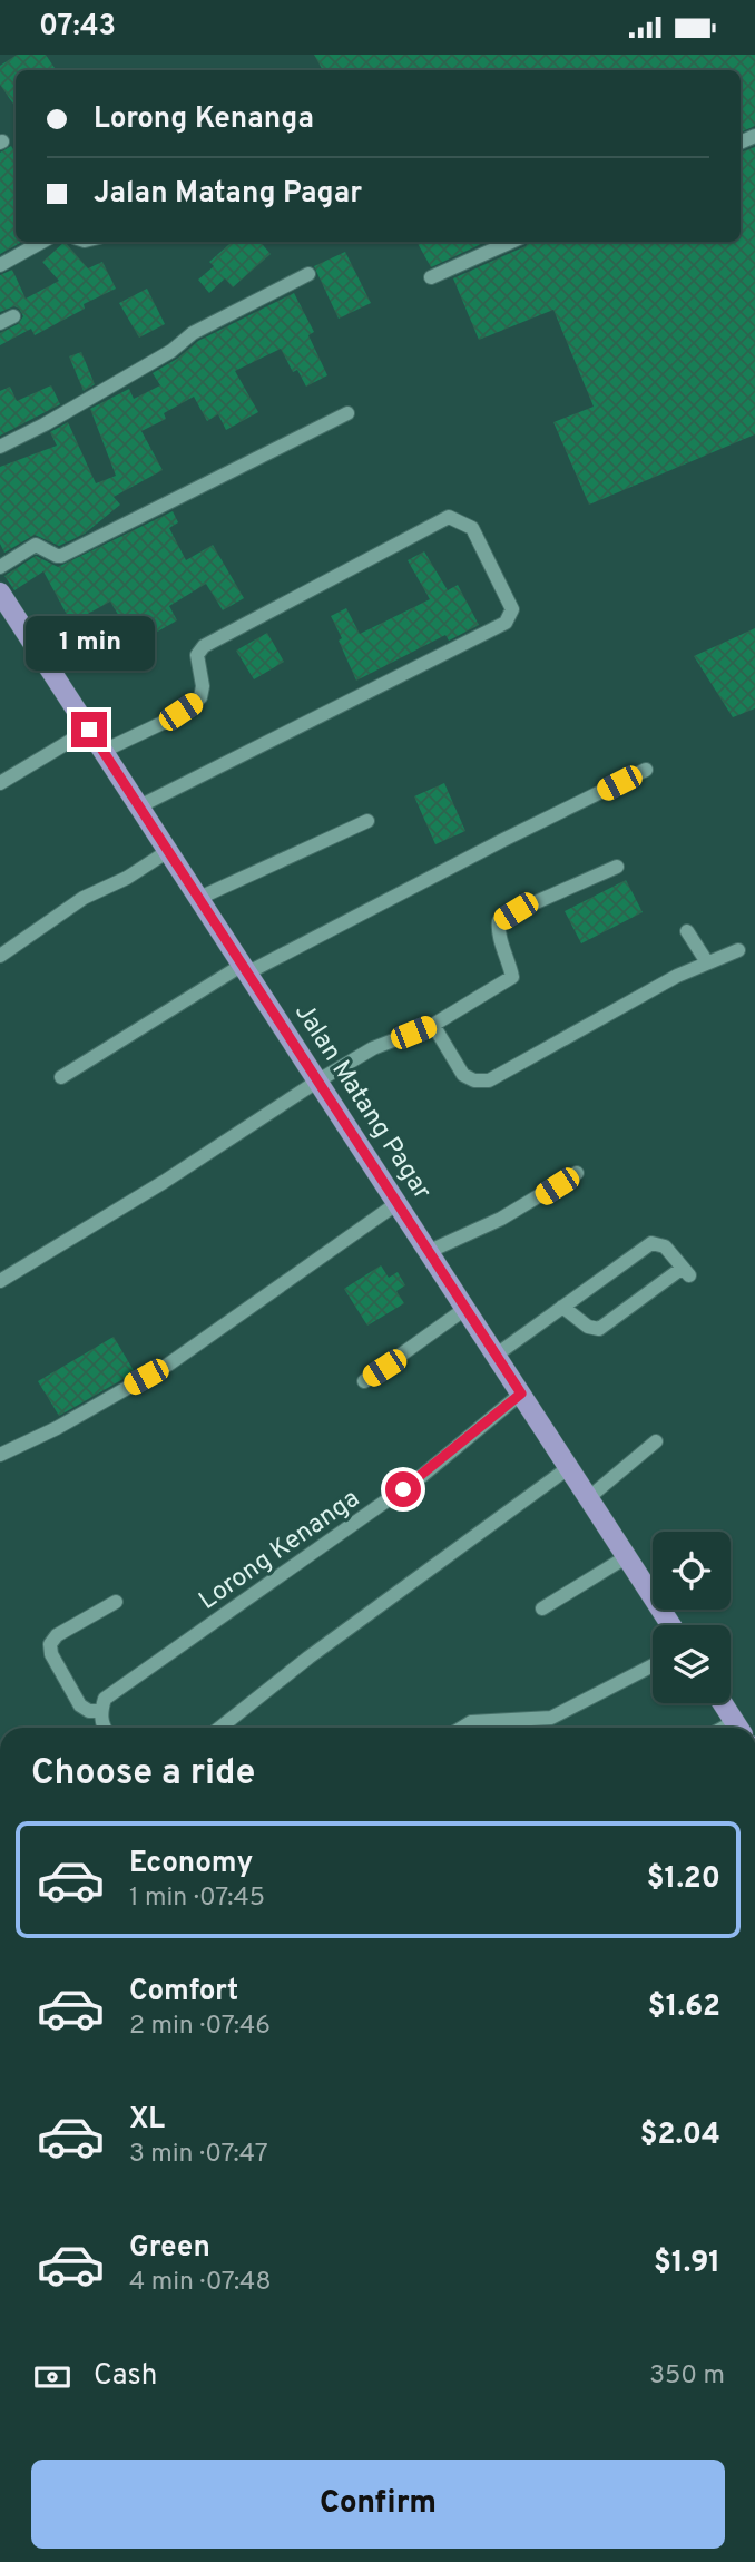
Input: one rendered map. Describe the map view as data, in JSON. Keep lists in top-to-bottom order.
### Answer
{
  "streets": {
    "main road": ["Jalan Matang Pagar"],
    "street": ["Lorong Kenanga"]
  },
  "crossings": [
    ["Jalan Matang Pagar", "Lorong Kenanga"]
  ],
  "page": {
    "status": "07:43",
    "banner": ["Lorong Kenanga", "Jalan Matang Pagar"],
    "bubble": "1 min",
    "heading": "Choose a ride",
    "list": [
      {
        "name": "Economy",
        "note": "1 min · 07:45",
        "value": "$1.20"
      },
      {
        "name": "Comfort",
        "note": "2 min · 07:46",
        "value": "$1.62"
      },
      {
        "name": "XL",
        "note": "3 min · 07:47",
        "value": "$2.04"
      },
      {
        "name": "Green",
        "note": "4 min · 07:48",
        "value": "$1.91"
      }
    ],
    "pay": ["Cash", "350 m"],
    "buttons": "Confirm"
  }
}
